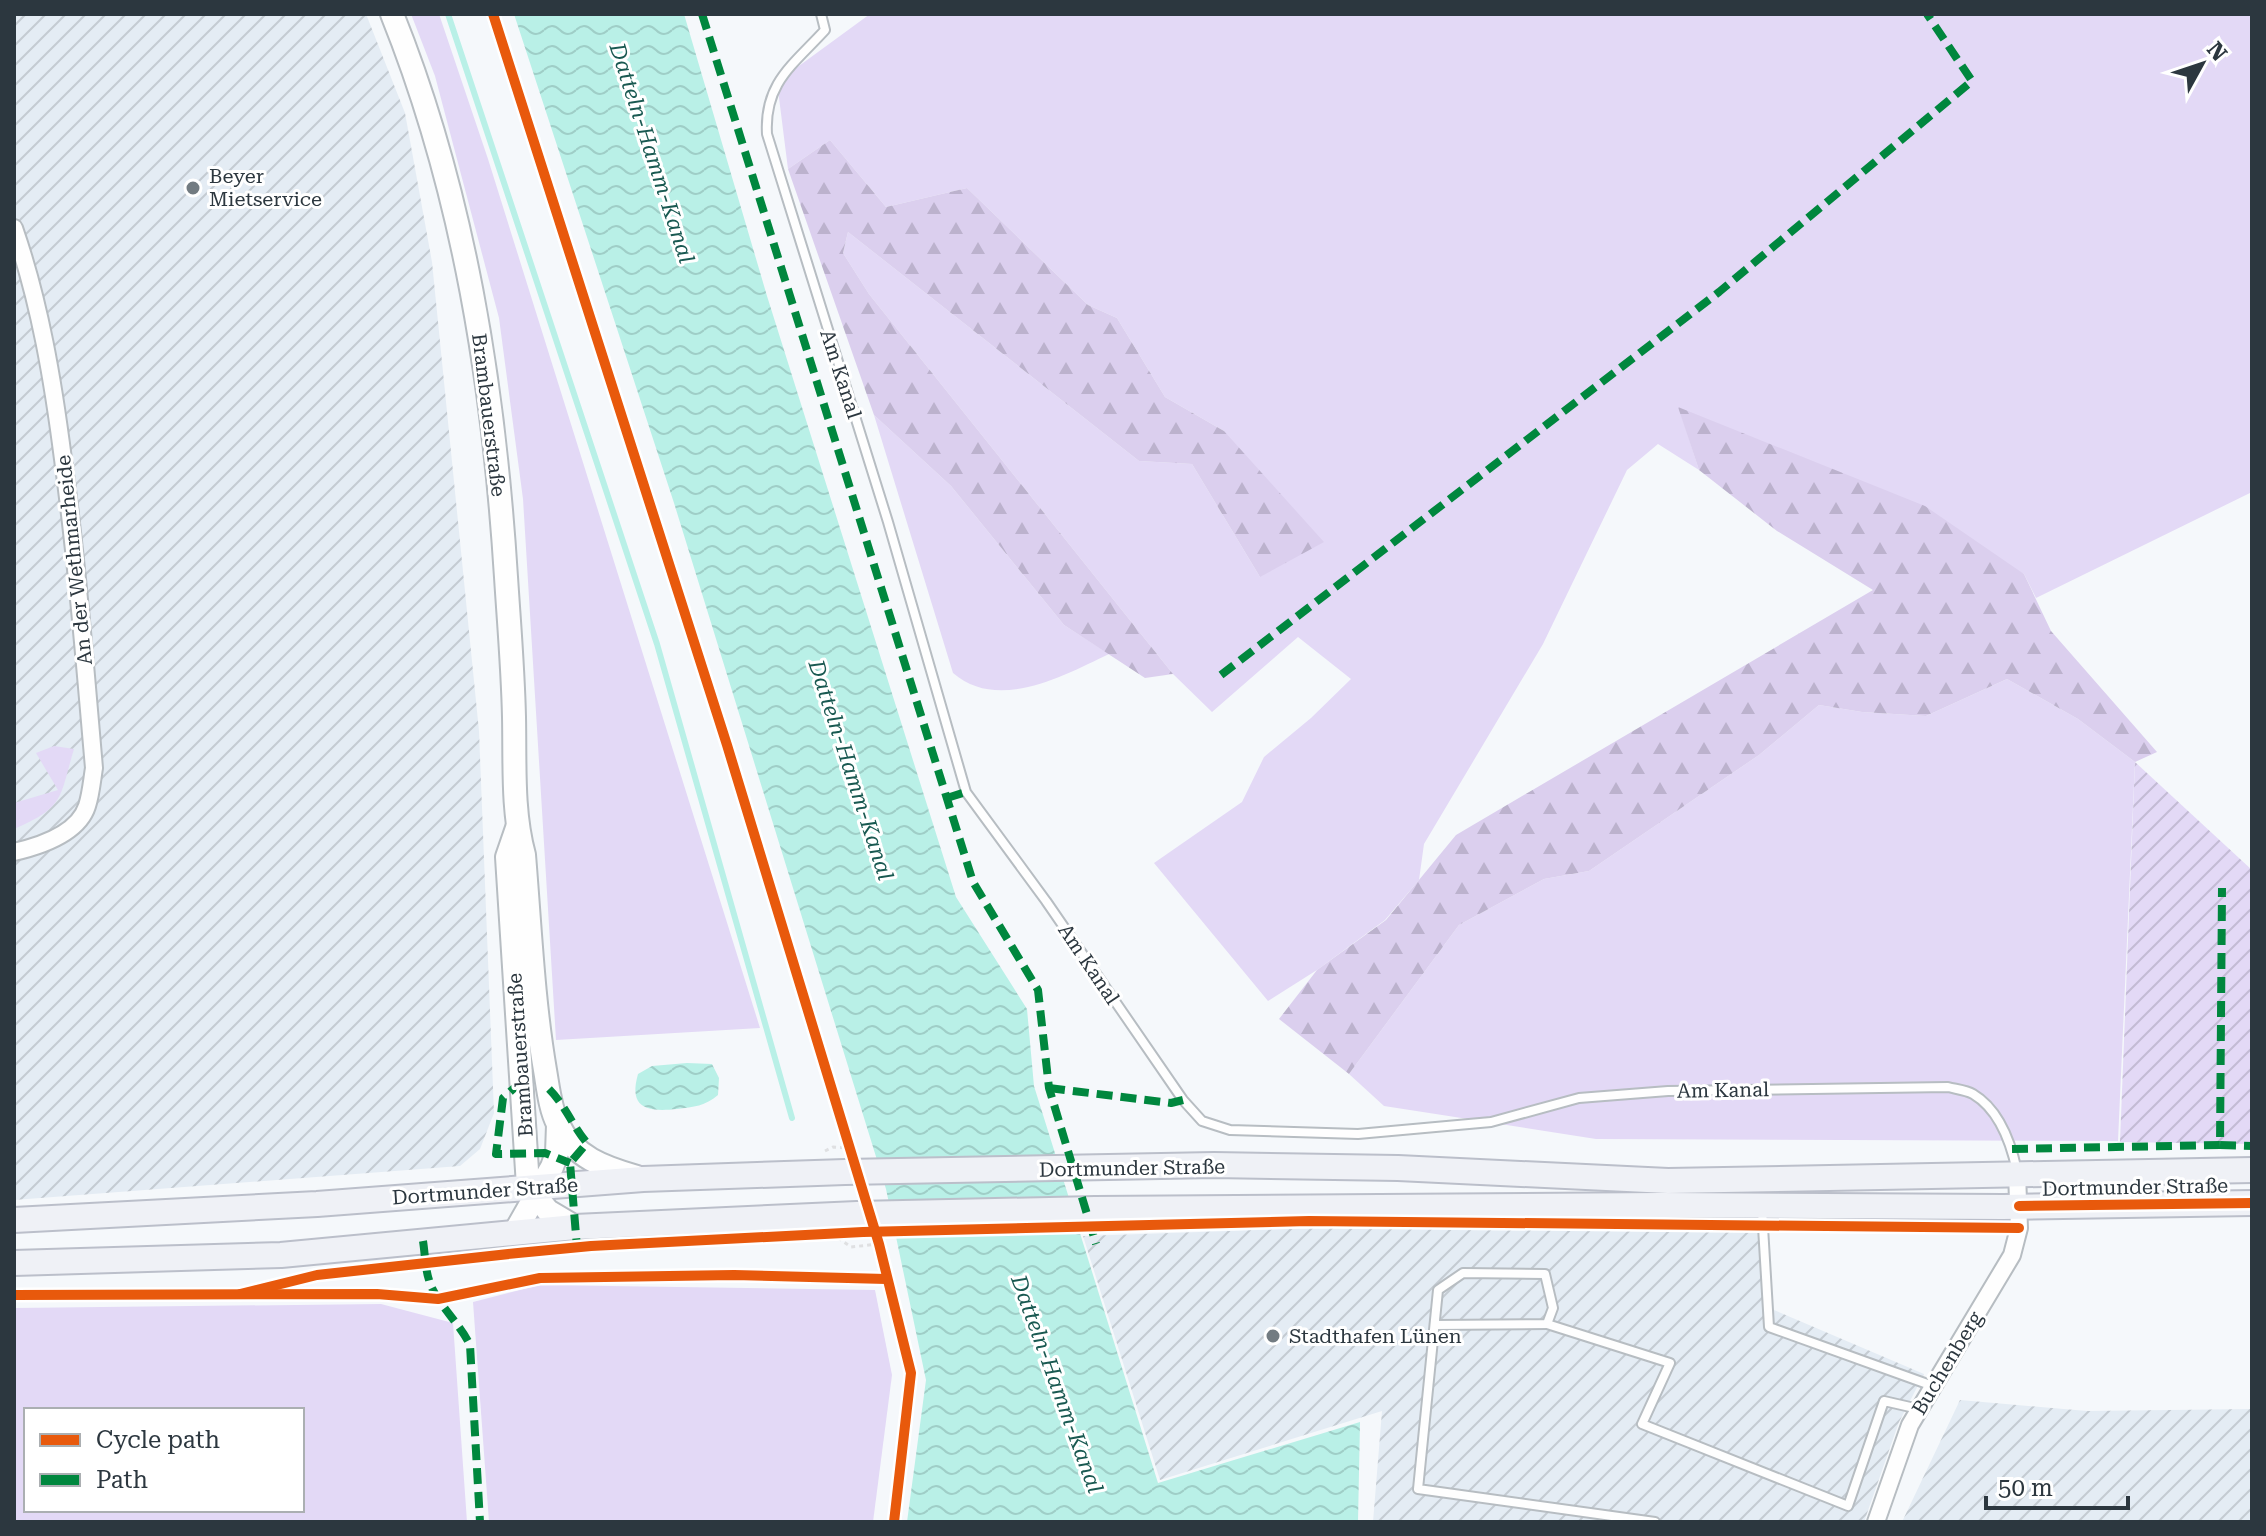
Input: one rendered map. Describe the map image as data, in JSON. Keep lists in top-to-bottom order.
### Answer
{
  "streets": {
    "main road": ["Brambauerstraße", "Dortmunder Straße"],
    "street": ["An der Wethmarheide", "Buchenberg"],
    "lane": ["Am Kanal"]
  },
  "crossings": [
    ["Am Kanal", "Dortmunder Straße"],
    ["Am Kanal", "Buchenberg"],
    ["Brambauerstraße", "Dortmunder Straße"],
    ["Dortmunder Straße", "Buchenberg"]
  ],
  "water": ["Datteln-Hamm-Kanal"],
  "places": ["Beyer Mietservice", "Stadthafen Lünen"],
  "legend": ["Cycle path", "Path"],
  "scale_bar": "50 m",
  "north": "top right"
}
